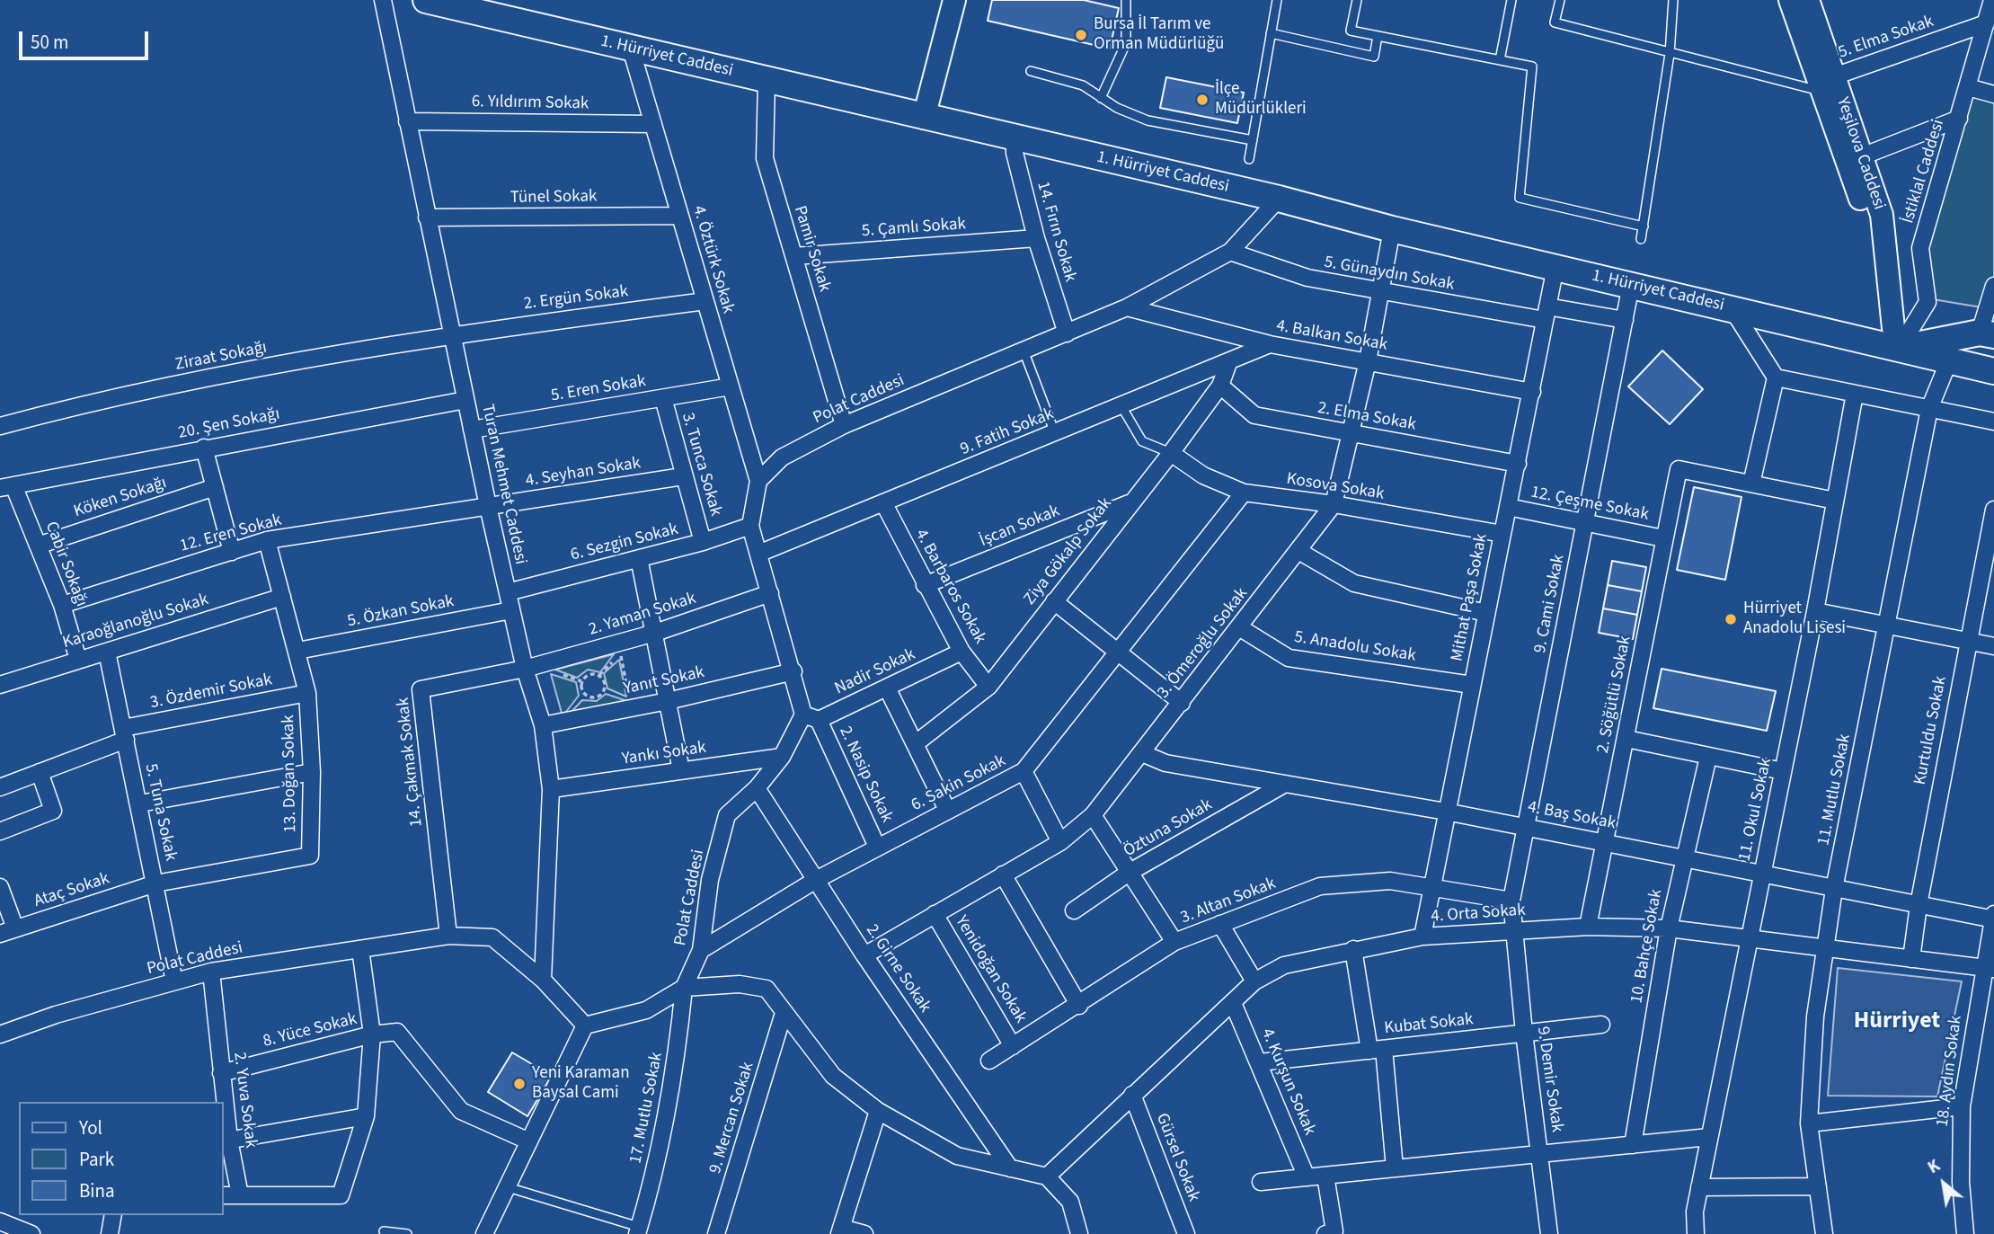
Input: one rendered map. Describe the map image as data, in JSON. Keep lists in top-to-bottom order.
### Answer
{
  "streets": {
    "main road": ["1. Hürriyet Caddesi", "Yeşilova Caddesi"],
    "street": [
      "5. Elma Sokak",
      "6. Yıldırım Sokak",
      "İstiklal Caddesi",
      "Tünel Sokak",
      "5. Çamlı Sokak",
      "14. Fırın Sokak",
      "Pamir Sokak",
      "4. Öztürk Sokak",
      "5. Günaydın Sokak",
      "2. Ergün Sokak",
      "4. Balkan Sokak",
      "Ziraat Sokağı",
      "5. Eren Sokak",
      "Polat Caddesi",
      "2. Elma Sokak",
      "20. Şen Sokağı",
      "9. Fatih Sokak",
      "3. Tunca Sokak",
      "4. Seyhan Sokak",
      "Turan Mehmet Caddesi",
      "Kosova Sokak",
      "Köken Sokağı",
      "12. Çeşme Sokak",
      "İşcan Sokak",
      "12. Eren Sokak",
      "6. Sezgin Sokak",
      "Ziya Gökalp Sokak",
      "Cabir Sokağı",
      "4. Barbaros Sokak",
      "Mithat Paşa Sokak",
      "9. Cami Sokak",
      "5. Özkan Sokak",
      "2. Yaman Sokak",
      "Karaoğlanoğlu Sokak",
      "3. Ömeroğlu Sokak",
      "5. Anadolu Sokak",
      "Nadir Sokak",
      "Yanıt Sokak",
      "3. Özdemir Sokak",
      "2. Söğütlü Sokak",
      "Kurtuldu Sokak",
      "Yankı Sokak",
      "14. Çakmak Sokak",
      "13. Doğan Sokak",
      "2. Nasip Sokak",
      "6. Sakin Sokak",
      "11. Mutlu Sokak",
      "11. Okul Sokak",
      "5. Tuna Sokak",
      "4. Baş Sokak",
      "Öztuna Sokak",
      "Ataç Sokak",
      "3. Altan Sokak",
      "4. Orta Sokak",
      "10. Bahçe Sokak",
      "2. Girne Sokak",
      "Yenidoğan Sokak",
      "Kubat Sokak",
      "8. Yüce Sokak",
      "18. Aydın Sokak",
      "9. Demir Sokak",
      "4. Kurşun Sokak",
      "2. Yuva Sokak",
      "17. Mutlu Sokak",
      "9. Mercan Sokak",
      "Gürsel Sokak"
    ]
  },
  "crossings": [
    ["5. Elma Sokak", "Yeşilova Caddesi"],
    ["5. Elma Sokak", "İstiklal Caddesi"],
    ["1. Hürriyet Caddesi", "Yeşilova Caddesi"],
    ["1. Hürriyet Caddesi", "İstiklal Caddesi"],
    ["1. Hürriyet Caddesi", "14. Fırın Sokak"],
    ["1. Hürriyet Caddesi", "Pamir Sokak"],
    ["1. Hürriyet Caddesi", "4. Öztürk Sokak"],
    ["1. Hürriyet Caddesi", "Polat Caddesi"],
    ["1. Hürriyet Caddesi", "Mithat Paşa Sokak"],
    ["1. Hürriyet Caddesi", "9. Cami Sokak"],
    ["1. Hürriyet Caddesi", "3. Ömeroğlu Sokak"],
    ["1. Hürriyet Caddesi", "11. Mutlu Sokak"],
    ["6. Yıldırım Sokak", "4. Öztürk Sokak"],
    ["6. Yıldırım Sokak", "Turan Mehmet Caddesi"],
    ["Yeşilova Caddesi", "İstiklal Caddesi"],
    ["Tünel Sokak", "4. Öztürk Sokak"],
    ["Tünel Sokak", "Turan Mehmet Caddesi"],
    ["5. Çamlı Sokak", "14. Fırın Sokak"],
    ["5. Çamlı Sokak", "Pamir Sokak"],
    ["14. Fırın Sokak", "Polat Caddesi"],
    ["Pamir Sokak", "Polat Caddesi"],
    ["4. Öztürk Sokak", "2. Ergün Sokak"],
    ["4. Öztürk Sokak", "5. Eren Sokak"],
    ["4. Öztürk Sokak", "Polat Caddesi"],
    ["5. Günaydın Sokak", "Polat Caddesi"],
    ["5. Günaydın Sokak", "Mithat Paşa Sokak"],
    ["5. Günaydın Sokak", "9. Cami Sokak"],
    ["5. Günaydın Sokak", "3. Ömeroğlu Sokak"],
    ["2. Ergün Sokak", "Ziraat Sokağı"],
    ["2. Ergün Sokak", "Turan Mehmet Caddesi"],
    ["4. Balkan Sokak", "Polat Caddesi"],
    ["4. Balkan Sokak", "9. Fatih Sokak"],
    ["4. Balkan Sokak", "Mithat Paşa Sokak"],
    ["4. Balkan Sokak", "3. Ömeroğlu Sokak"],
    ["Ziraat Sokağı", "Turan Mehmet Caddesi"],
    ["5. Eren Sokak", "3. Tunca Sokak"],
    ["5. Eren Sokak", "Turan Mehmet Caddesi"],
    ["Polat Caddesi", "Turan Mehmet Caddesi"],
    ["Polat Caddesi", "Nadir Sokak"],
    ["Polat Caddesi", "Yankı Sokak"],
    ["Polat Caddesi", "14. Çakmak Sokak"],
    ["Polat Caddesi", "2. Nasip Sokak"],
    ["Polat Caddesi", "6. Sakin Sokak"],
    ["Polat Caddesi", "5. Tuna Sokak"],
    ["Polat Caddesi", "2. Girne Sokak"],
    ["Polat Caddesi", "2. Yuva Sokak"],
    ["Polat Caddesi", "17. Mutlu Sokak"],
    ["2. Elma Sokak", "Ziya Gökalp Sokak"],
    ["2. Elma Sokak", "Mithat Paşa Sokak"],
    ["2. Elma Sokak", "3. Ömeroğlu Sokak"],
    ["20. Şen Sokağı", "Turan Mehmet Caddesi"],
    ["20. Şen Sokağı", "Cabir Sokağı"],
    ["9. Fatih Sokak", "Ziya Gökalp Sokak"],
    ["9. Fatih Sokak", "4. Barbaros Sokak"],
    ["3. Tunca Sokak", "4. Seyhan Sokak"],
    ["3. Tunca Sokak", "6. Sezgin Sokak"],
    ["4. Seyhan Sokak", "Turan Mehmet Caddesi"],
    ["4. Seyhan Sokak", "12. Eren Sokak"],
    ["Turan Mehmet Caddesi", "12. Eren Sokak"],
    ["Turan Mehmet Caddesi", "6. Sezgin Sokak"],
    ["Turan Mehmet Caddesi", "5. Özkan Sokak"],
    ["Turan Mehmet Caddesi", "2. Yaman Sokak"],
    ["Turan Mehmet Caddesi", "Yanıt Sokak"],
    ["Turan Mehmet Caddesi", "Yankı Sokak"],
    ["Turan Mehmet Caddesi", "14. Çakmak Sokak"],
    ["Kosova Sokak", "Ziya Gökalp Sokak"],
    ["Kosova Sokak", "Mithat Paşa Sokak"],
    ["Kosova Sokak", "3. Ömeroğlu Sokak"],
    ["Kosova Sokak", "6. Sakin Sokak"],
    ["Köken Sokağı", "Cabir Sokağı"],
    ["12. Çeşme Sokak", "Mithat Paşa Sokak"],
    ["12. Çeşme Sokak", "9. Cami Sokak"],
    ["12. Çeşme Sokak", "2. Söğütlü Sokak"],
    ["İşcan Sokak", "Ziya Gökalp Sokak"],
    ["İşcan Sokak", "4. Barbaros Sokak"],
    ["12. Eren Sokak", "Cabir Sokağı"],
    ["12. Eren Sokak", "13. Doğan Sokak"],
    ["Ziya Gökalp Sokak", "4. Barbaros Sokak"],
    ["Cabir Sokağı", "Karaoğlanoğlu Sokak"],
    ["4. Barbaros Sokak", "Nadir Sokak"],
    ["Mithat Paşa Sokak", "5. Anadolu Sokak"],
    ["Mithat Paşa Sokak", "4. Baş Sokak"],
    ["Mithat Paşa Sokak", "3. Altan Sokak"],
    ["Mithat Paşa Sokak", "4. Orta Sokak"],
    ["9. Cami Sokak", "4. Baş Sokak"],
    ["9. Cami Sokak", "3. Altan Sokak"],
    ["9. Cami Sokak", "4. Orta Sokak"],
    ["9. Cami Sokak", "9. Demir Sokak"],
    ["5. Özkan Sokak", "13. Doğan Sokak"],
    ["2. Yaman Sokak", "14. Çakmak Sokak"],
    ["Karaoğlanoğlu Sokak", "13. Doğan Sokak"],
    ["Karaoğlanoğlu Sokak", "5. Tuna Sokak"],
    ["3. Ömeroğlu Sokak", "5. Anadolu Sokak"],
    ["3. Ömeroğlu Sokak", "4. Baş Sokak"],
    ["3. Ömeroğlu Sokak", "2. Girne Sokak"],
    ["3. Ömeroğlu Sokak", "Yenidoğan Sokak"],
    ["Nadir Sokak", "2. Nasip Sokak"],
    ["3. Özdemir Sokak", "13. Doğan Sokak"],
    ["3. Özdemir Sokak", "5. Tuna Sokak"],
    ["2. Söğütlü Sokak", "4. Baş Sokak"],
    ["2. Söğütlü Sokak", "4. Orta Sokak"],
    ["Kurtuldu Sokak", "4. Baş Sokak"],
    ["Kurtuldu Sokak", "4. Orta Sokak"],
    ["13. Doğan Sokak", "5. Tuna Sokak"],
    ["13. Doğan Sokak", "Ataç Sokak"],
    ["2. Nasip Sokak", "6. Sakin Sokak"],
    ["6. Sakin Sokak", "2. Girne Sokak"],
    ["11. Mutlu Sokak", "4. Baş Sokak"],
    ["11. Mutlu Sokak", "4. Orta Sokak"],
    ["11. Okul Sokak", "4. Baş Sokak"],
    ["11. Okul Sokak", "4. Orta Sokak"],
    ["5. Tuna Sokak", "Ataç Sokak"],
    ["4. Baş Sokak", "Öztuna Sokak"],
    ["4. Baş Sokak", "10. Bahçe Sokak"],
    ["4. Baş Sokak", "18. Aydın Sokak"],
    ["3. Altan Sokak", "Yenidoğan Sokak"],
    ["4. Orta Sokak", "10. Bahçe Sokak"],
    ["4. Orta Sokak", "18. Aydın Sokak"],
    ["4. Orta Sokak", "9. Demir Sokak"],
    ["4. Orta Sokak", "4. Kurşun Sokak"],
    ["4. Orta Sokak", "Gürsel Sokak"],
    ["Kubat Sokak", "9. Demir Sokak"],
    ["Kubat Sokak", "4. Kurşun Sokak"],
    ["8. Yüce Sokak", "2. Yuva Sokak"]
  ],
  "districts": ["Hürriyet"],
  "places": [
    "Bursa İl Tarım ve Orman Müdürlüğü",
    "İlçe Müdürlükleri",
    "Hürriyet Anadolu Lisesi",
    "Yeni Karaman Baysal Cami"
  ],
  "legend": ["Yol", "Park", "Bina"],
  "scale_bar": "50 m",
  "north": "top left"
}
